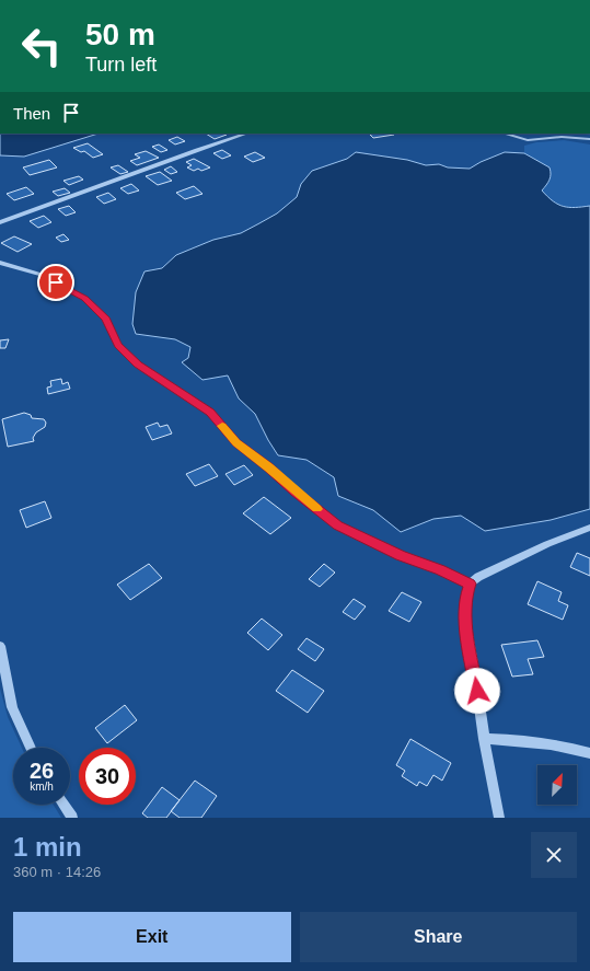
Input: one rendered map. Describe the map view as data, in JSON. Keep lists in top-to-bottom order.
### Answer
{
  "north": "top right",
  "page": {
    "turn": ["50 m", "Turn left"],
    "then": "Then",
    "speed": "26 km/h",
    "limit": "30",
    "heading": ["1 min", "360 m · 14:26"],
    "buttons": ["Exit", "Share"]
  }
}
